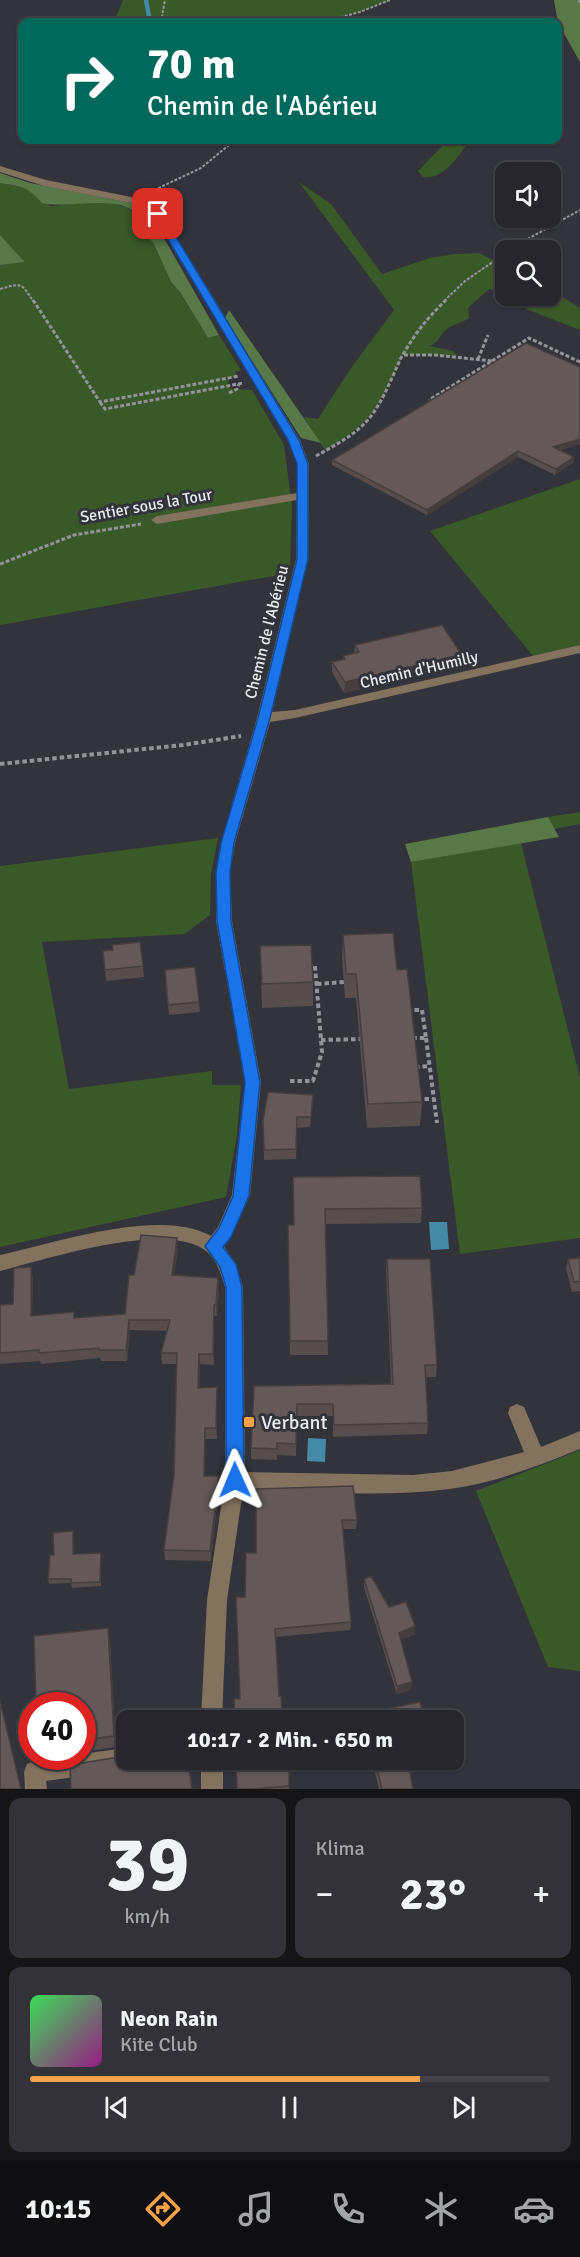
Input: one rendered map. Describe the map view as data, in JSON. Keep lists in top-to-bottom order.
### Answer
{
  "streets": {
    "street": ["Sentier sous la Tour", "Chemin de l'Abérieu", "Chemin d'Humilly"]
  },
  "crossings": [
    ["Sentier sous la Tour", "Chemin de l'Abérieu"],
    ["Chemin de l'Abérieu", "Chemin d'Humilly"]
  ],
  "places": {
    "transit": ["Verbant"]
  },
  "page": {
    "turn": ["70 m", "Chemin de l'Abérieu"],
    "limit": "40",
    "trip": "10:17 · 2 Min. · 650 m",
    "tile": [
      ["39", "km/h"],
      "Klima"
    ],
    "heat": ["−", "23°", "+"],
    "song": ["Neon Rain", "Kite Club"],
    "tabs": "10:15"
  }
}
